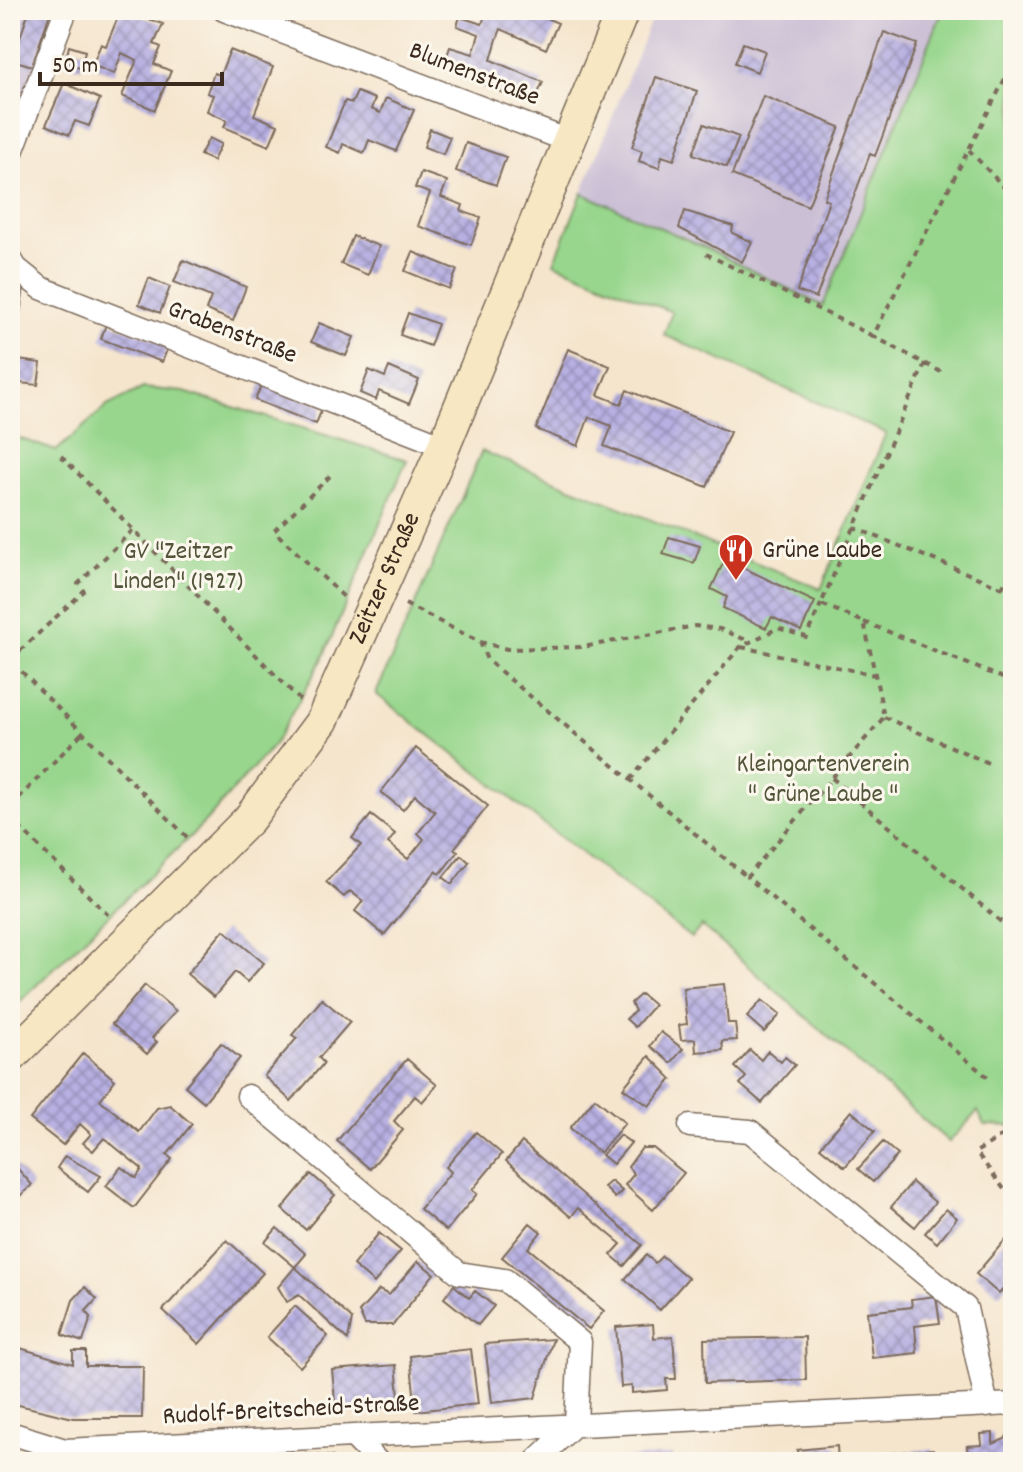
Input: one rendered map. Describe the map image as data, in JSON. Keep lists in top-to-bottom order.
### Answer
{
  "streets": {
    "main road": ["Zeitzer Straße"],
    "street": ["Blumenstraße", "Grabenstraße", "Rudolf-Breitscheid-Straße"]
  },
  "crossings": [
    ["Blumenstraße", "Zeitzer Straße"],
    ["Grabenstraße", "Zeitzer Straße"]
  ],
  "parks": ["GV \"Zeitzer Linden\" (1927)", "Kleingartenverein \" Grüne Laube \""],
  "places": {
    "restaurant": ["Grüne Laube"]
  },
  "scale_bar": "50 m"
}
